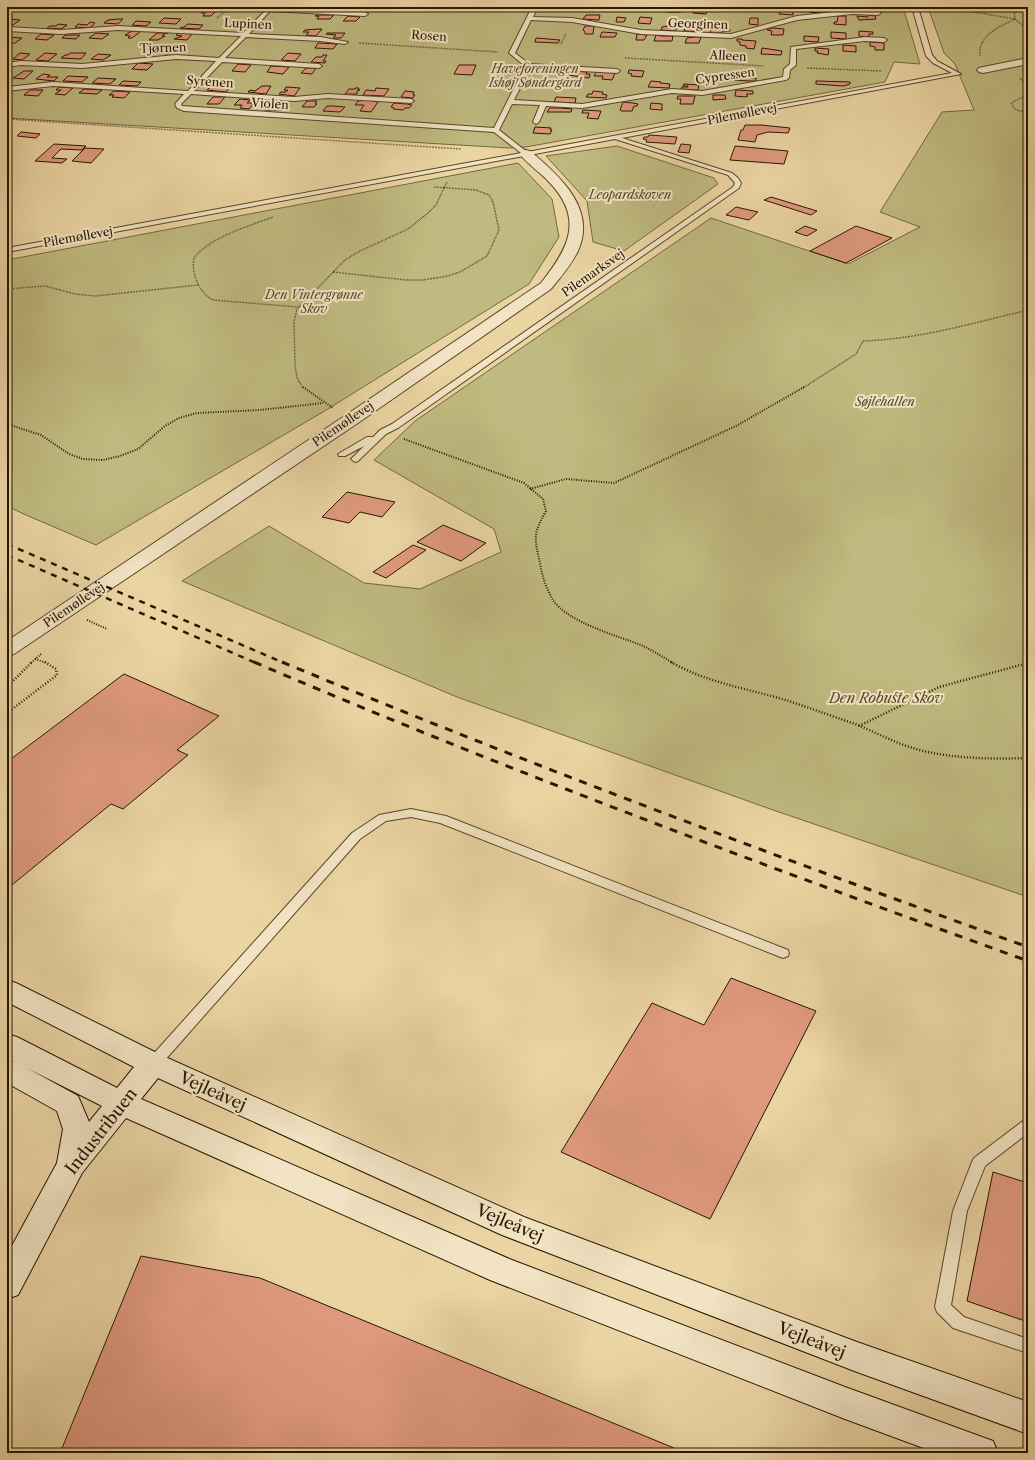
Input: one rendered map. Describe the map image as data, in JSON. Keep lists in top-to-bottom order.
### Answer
{
  "streets": {
    "street": ["Pilemøllevej", "Vejleåvej", "Industribuen"],
    "lane": [
      "Lupinen",
      "Georginen",
      "Tjørnen",
      "Cypressen",
      "Syrenen",
      "Violen",
      "Pilemarksvej"
    ],
    "path": ["Rosen", "Alleen"]
  },
  "crossings": [
    ["Lupinen", "Rosen"],
    ["Lupinen", "Violen"],
    ["Tjørnen", "Violen"],
    ["Alleen", "Cypressen"],
    ["Syrenen", "Violen"],
    ["Pilemøllevej", "Pilemarksvej"],
    ["Vejleåvej", "Industribuen"]
  ],
  "parks": [
    "Haveforeningen Ishøj Søndergård",
    "Leopardskoven",
    "Den Vintergrønne Skov",
    "Søjlehallen",
    "Den Robuste Skov"
  ]
}
